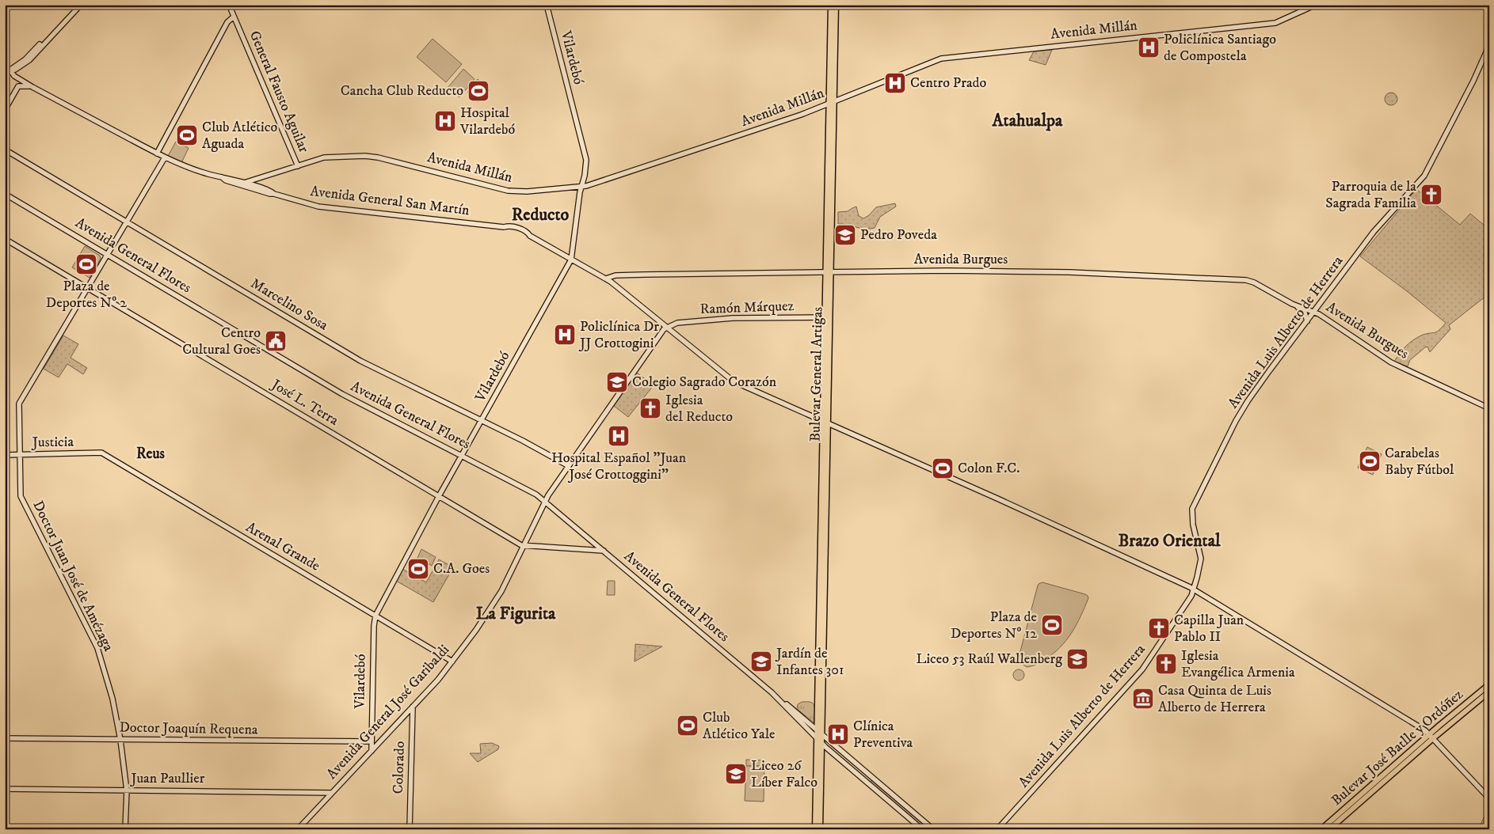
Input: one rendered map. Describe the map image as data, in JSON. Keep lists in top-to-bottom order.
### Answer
{
  "streets": {
    "main road": ["Bulevar General Artigas", "Bulevar José Batlle y Ordóñez"],
    "street": [
      "Avenida Millán",
      "Vilardebó",
      "General Fausto Aguilar",
      "Avenida General San Martín",
      "Avenida General Flores",
      "Avenida Burgues",
      "Marcelino Sosa",
      "Ramón Márquez",
      "Avenida Luis Alberto de Herrera",
      "José L. Terra",
      "Justicia",
      "Arenal Grande",
      "Doctor Juan José de Amézaga",
      "Avenida General José Garibaldi",
      "Doctor Joaquín Requena",
      "Colorado",
      "Juan Paullier"
    ]
  },
  "crossings": [
    ["Avenida Millán", "Vilardebó"],
    ["Avenida Millán", "General Fausto Aguilar"],
    ["Avenida Millán", "Avenida General San Martín"],
    ["Avenida Millán", "Bulevar General Artigas"],
    ["Vilardebó", "Avenida General San Martín"],
    ["Vilardebó", "Avenida General Flores"],
    ["Vilardebó", "Marcelino Sosa"],
    ["Vilardebó", "José L. Terra"],
    ["Vilardebó", "Arenal Grande"],
    ["Vilardebó", "Avenida General José Garibaldi"],
    ["Vilardebó", "Doctor Joaquín Requena"],
    ["Avenida General San Martín", "Avenida Burgues"],
    ["Avenida General San Martín", "Ramón Márquez"],
    ["Avenida General San Martín", "Avenida Luis Alberto de Herrera"],
    ["Avenida General San Martín", "Bulevar General Artigas"],
    ["Avenida General San Martín", "Doctor Juan José de Amézaga"],
    ["Avenida General San Martín", "Avenida General José Garibaldi"],
    ["Avenida General San Martín", "Bulevar José Batlle y Ordóñez"],
    ["Avenida General Flores", "Bulevar General Artigas"],
    ["Avenida General Flores", "José L. Terra"],
    ["Avenida General Flores", "Doctor Juan José de Amézaga"],
    ["Avenida General Flores", "Avenida General José Garibaldi"],
    ["Avenida Burgues", "Avenida Luis Alberto de Herrera"],
    ["Avenida Burgues", "Bulevar General Artigas"],
    ["Marcelino Sosa", "Doctor Juan José de Amézaga"],
    ["Marcelino Sosa", "Avenida General José Garibaldi"],
    ["Ramón Márquez", "Bulevar General Artigas"],
    ["Ramón Márquez", "Avenida General José Garibaldi"],
    ["José L. Terra", "Doctor Juan José de Amézaga"],
    ["José L. Terra", "Avenida General José Garibaldi"],
    ["Justicia", "Arenal Grande"],
    ["Justicia", "Doctor Juan José de Amézaga"],
    ["Arenal Grande", "Avenida General José Garibaldi"],
    ["Doctor Juan José de Amézaga", "Doctor Joaquín Requena"],
    ["Doctor Juan José de Amézaga", "Juan Paullier"],
    ["Avenida General José Garibaldi", "Colorado"],
    ["Avenida General José Garibaldi", "Juan Paullier"]
  ],
  "districts": [
    "Atahualpa",
    "Reducto",
    "Reus",
    "Brazo Oriental",
    "La Figurita"
  ],
  "places": {
    "hospital": [
      "Policlínica Santiago de Compostela",
      "Centro Prado",
      "Hospital Vilardebó",
      "Policlínica Dr JJ Crottogini",
      "Hospital Español \"Juan José Crottoggini\"",
      "Clínica Preventiva"
    ],
    "sports": [
      "Cancha Club Reducto",
      "Club Atlético Aguada",
      "Plaza de Deportes Nº 2",
      "Carabelas Baby Fútbol",
      "Colon F.C.",
      "C.A. Goes",
      "Plaza de Deportes Nº 12",
      "Club Atlético Yale"
    ],
    "church": [
      "Parroquia de la Sagrada Familia",
      "Iglesia del Reducto",
      "Capilla Juan Pablo II",
      "Iglesia Evangélica Armenia"
    ],
    "school or university": [
      "Pedro Poveda",
      "Colegio Sagrado Corazón",
      "Liceo 53 Raúl Wallenberg",
      "Jardín de Infantes 301",
      "Liceo 26 Líber Falco"
    ],
    "public building": ["Centro Cultural Goes"],
    "museum": ["Casa Quinta de Luis Alberto de Herrera"]
  }
}
